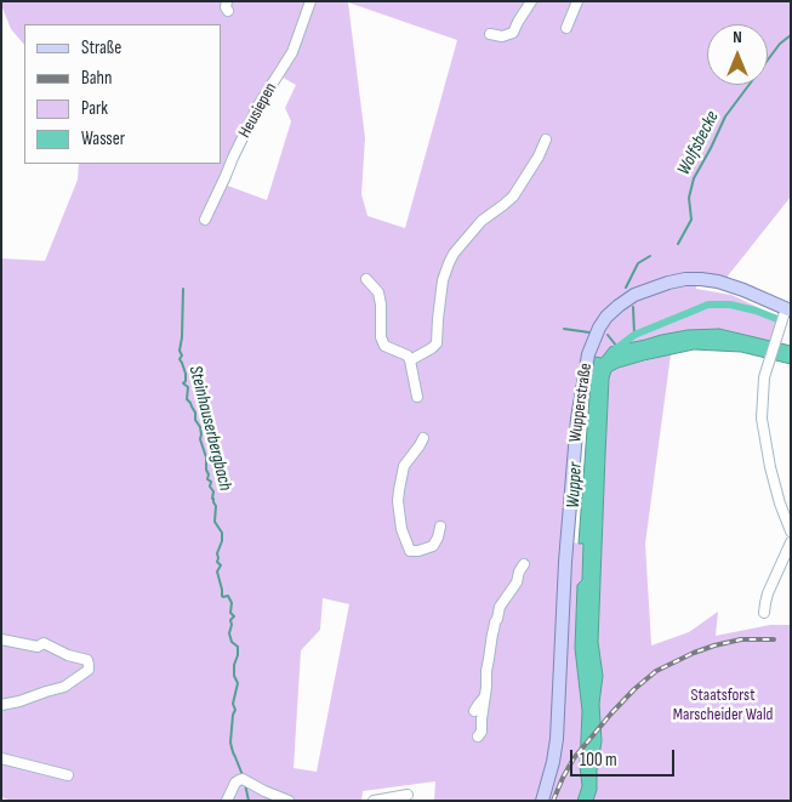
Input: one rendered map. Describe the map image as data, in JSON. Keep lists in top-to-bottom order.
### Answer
{
  "streets": {
    "main road": ["Wupperstraße"],
    "street": ["Heusiepen"]
  },
  "water": ["Wolfsbecke", "Steinhauserbergbach", "Wupper"],
  "parks": ["Staatsforst Marscheider Wald"],
  "legend": [
    "Straße",
    "Bahn",
    "Park",
    "Wasser"
  ],
  "scale_bar": "100 m",
  "north": "top"
}
